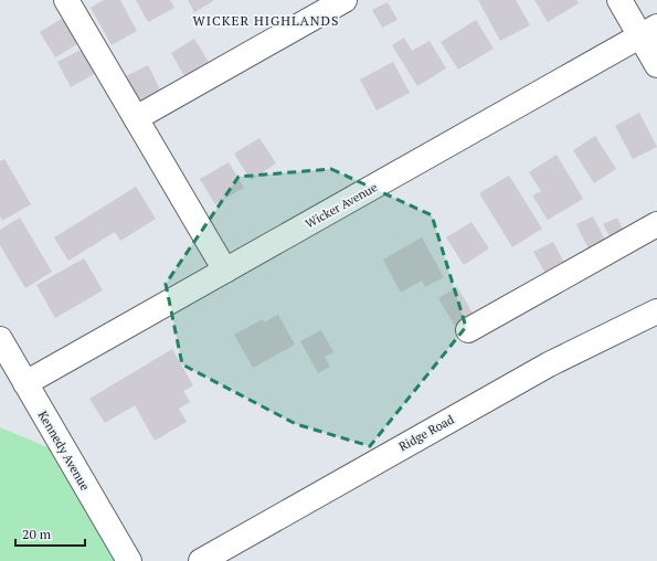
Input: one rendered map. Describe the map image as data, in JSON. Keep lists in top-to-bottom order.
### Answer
{
  "streets": {
    "street": ["Wicker Avenue", "Ridge Road", "Kennedy Avenue"]
  },
  "crossings": [
    ["Wicker Avenue", "Kennedy Avenue"]
  ],
  "districts": ["WICKER HIGHLANDS"],
  "scale_bar": "20 m"
}
